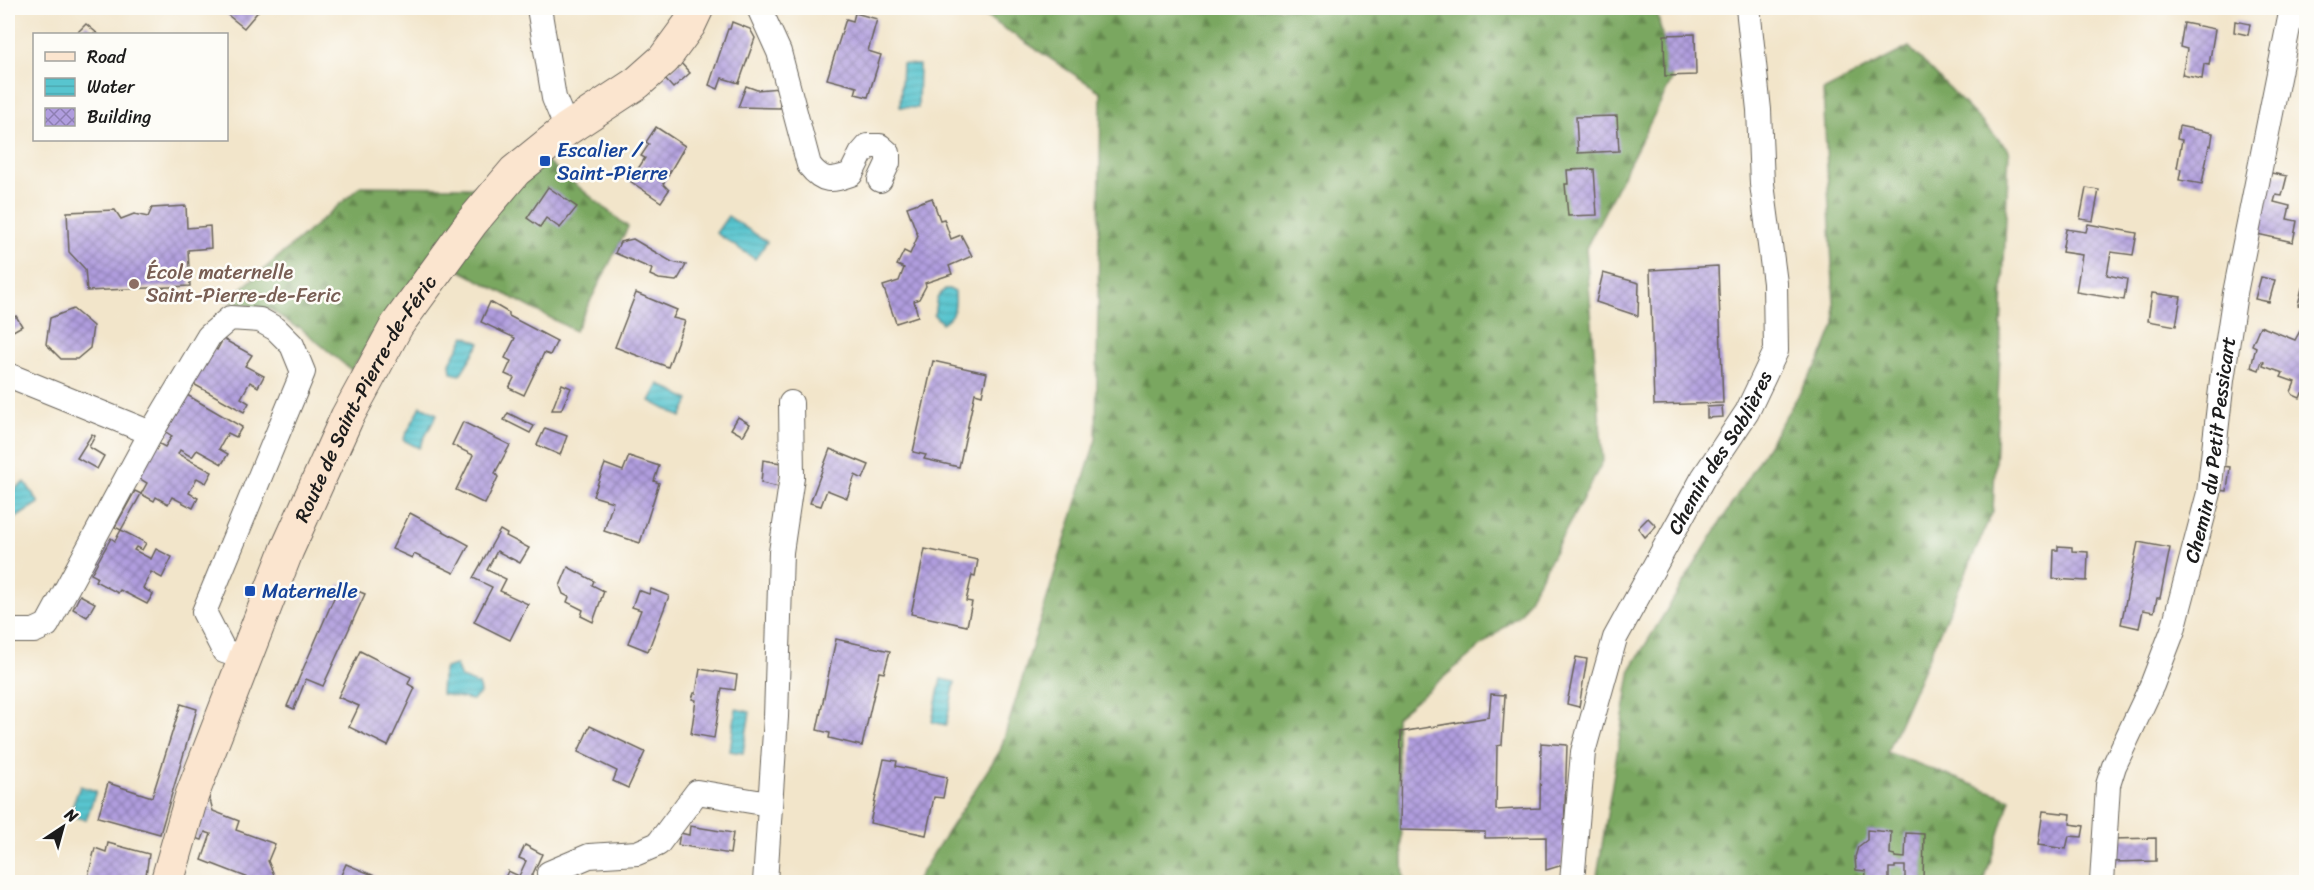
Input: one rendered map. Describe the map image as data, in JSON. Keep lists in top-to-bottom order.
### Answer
{
  "streets": {
    "street": ["Route de Saint-Pierre-de-Féric", "Chemin du Petit Pessicart", "Chemin des Sablières"]
  },
  "places": {
    "transit": ["Escalier / Saint-Pierre", "Maternelle"],
    "other": ["École maternelle Saint-Pierre-de-Feric"]
  },
  "legend": ["Road", "Water", "Building"],
  "north": "top right"
}
